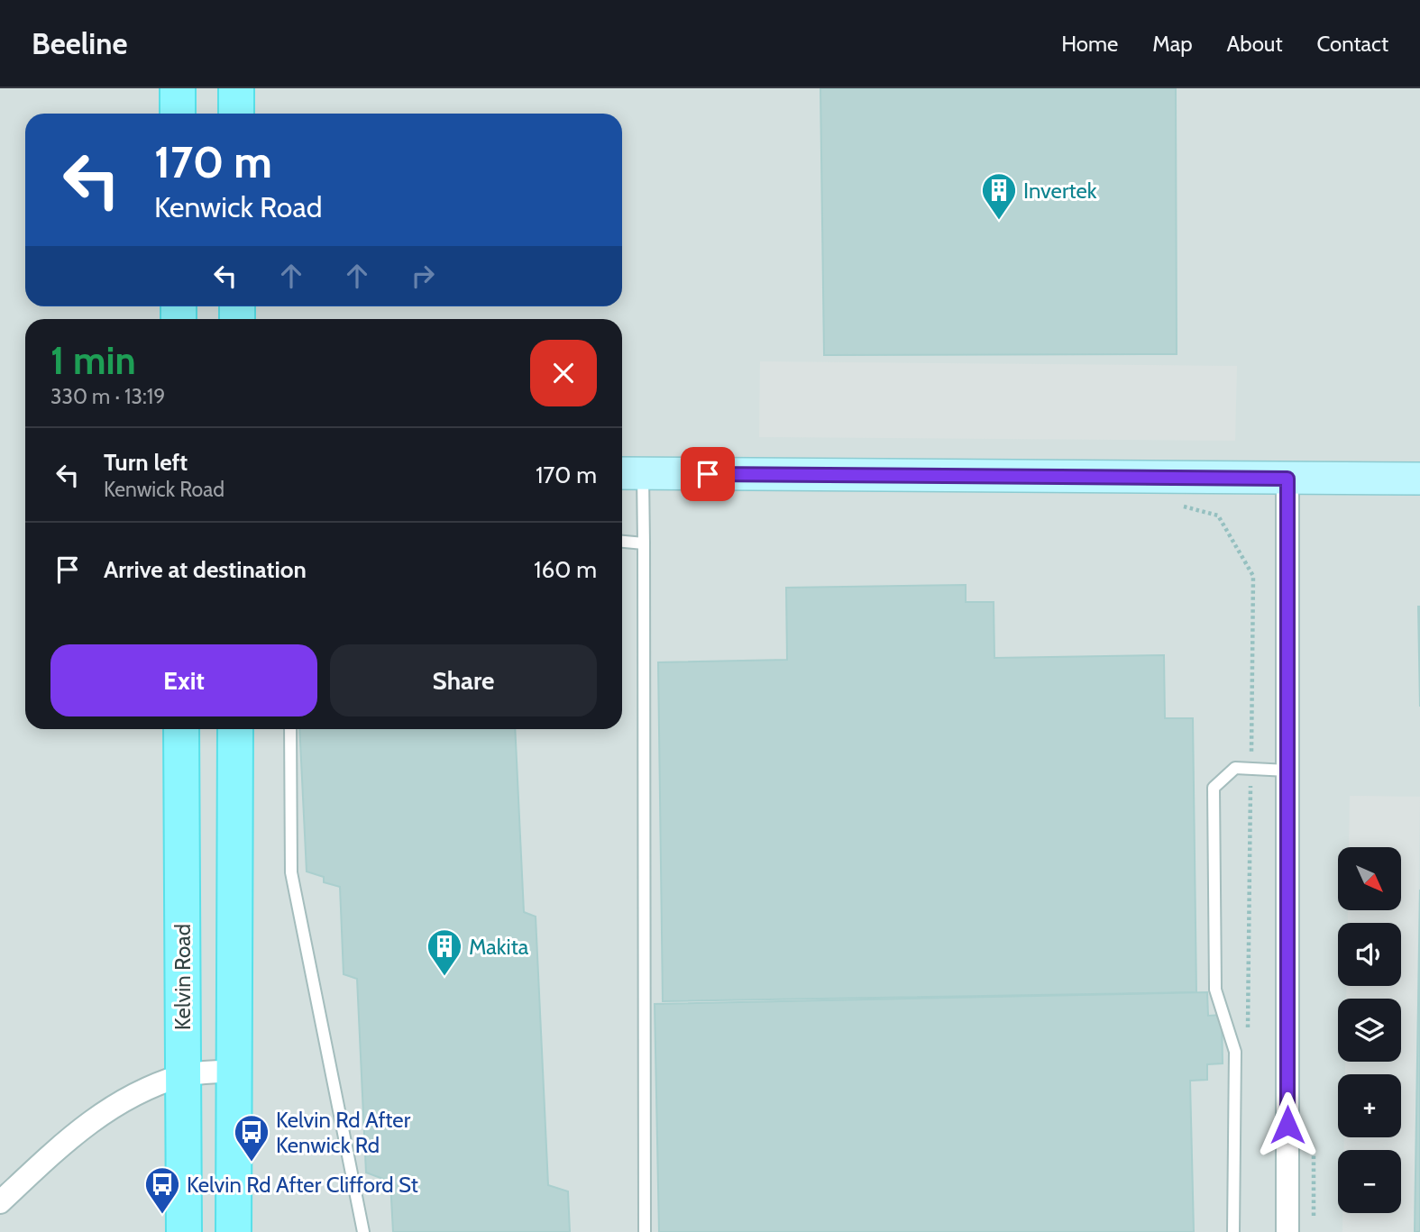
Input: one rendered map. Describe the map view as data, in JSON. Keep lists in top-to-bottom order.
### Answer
{
  "streets": {
    "main road": ["Kelvin Road"]
  },
  "places": {
    "building": ["Invertek", "Makita"],
    "bus stop": ["Kelvin Rd After Kenwick Rd", "Kelvin Rd After Clifford St"]
  },
  "north": "bottom right",
  "page": {
    "header": "Beeline",
    "nav": [
      "Home",
      "Map",
      "About",
      "Contact"
    ],
    "turn": ["170 m", "Kenwick Road"],
    "heading": ["1 min", "330 m · 13:19"],
    "list": [
      {
        "name": "Turn left",
        "note": "Kenwick Road",
        "value": "170 m"
      },
      {
        "name": "Arrive at destination",
        "value": "160 m"
      }
    ],
    "buttons": ["Exit", "Share"],
    "map_buttons": ["+", "−"]
  }
}
